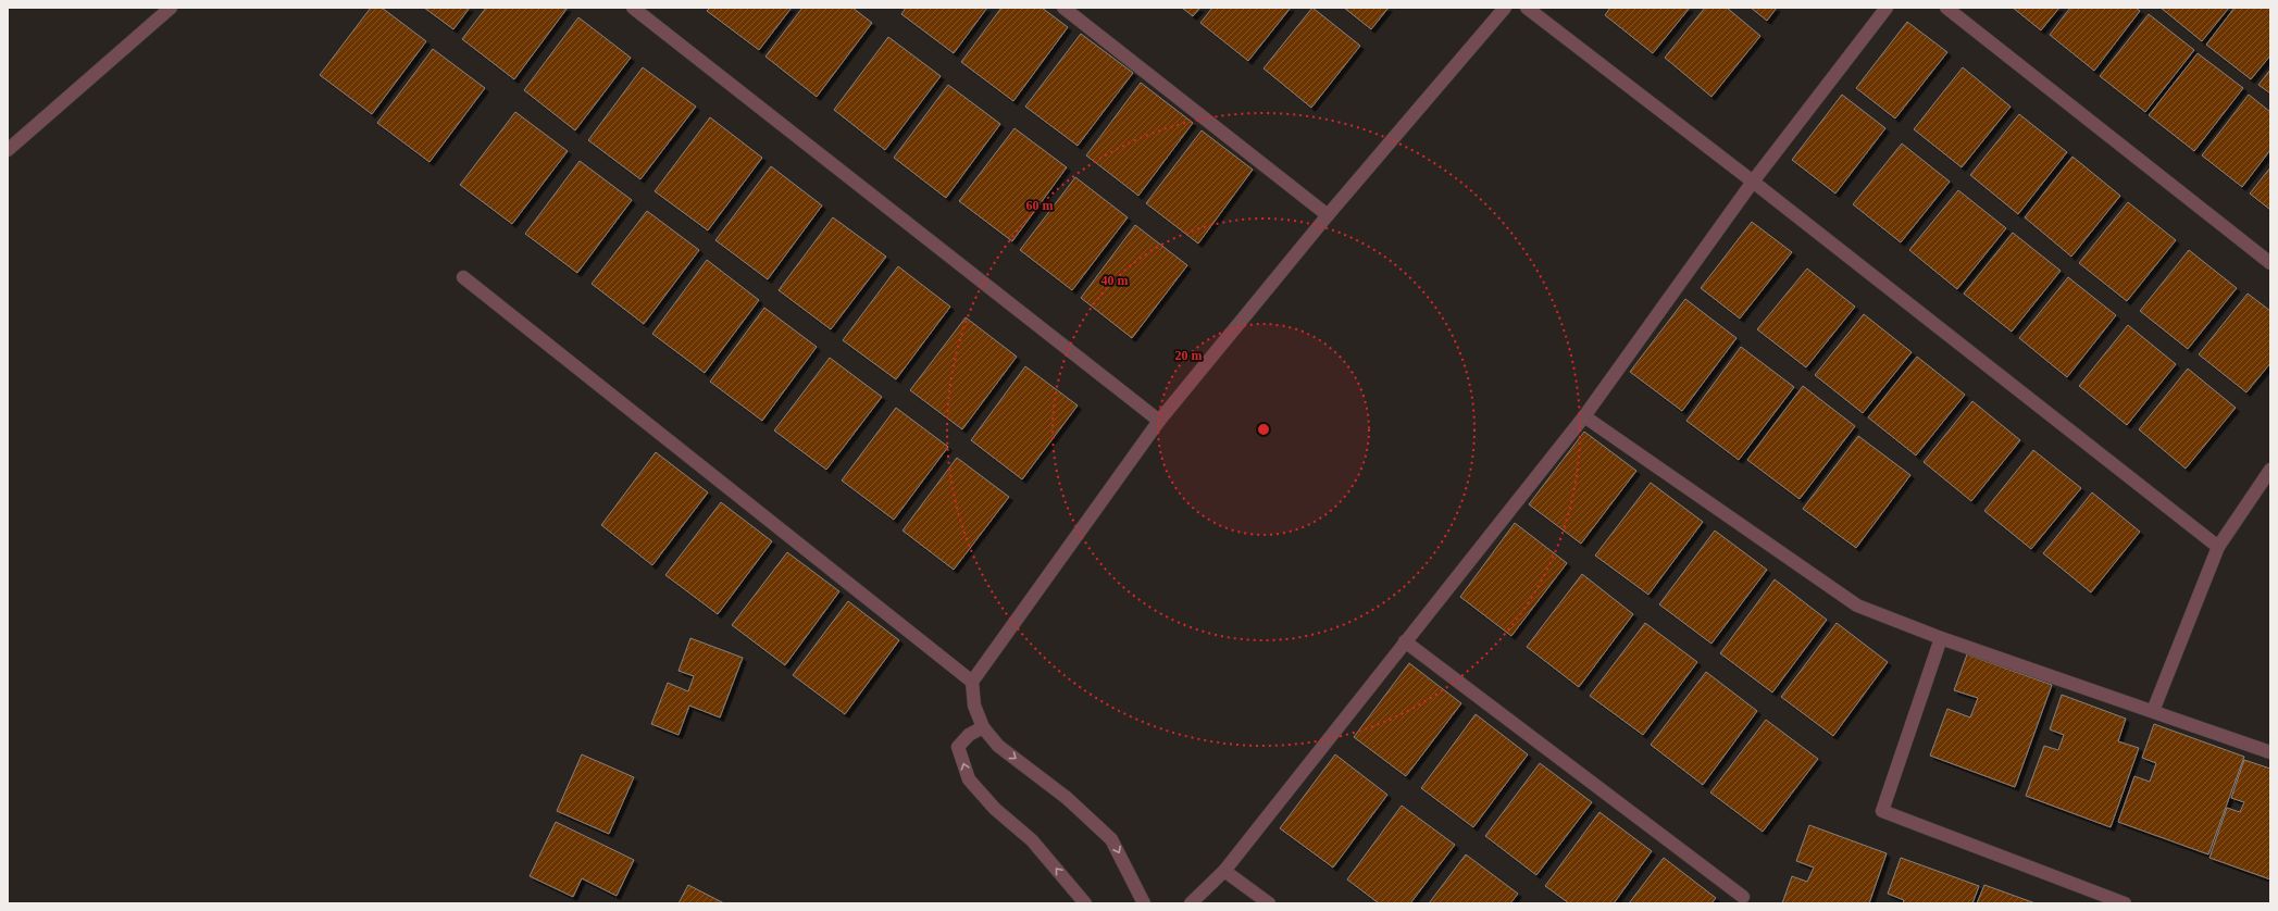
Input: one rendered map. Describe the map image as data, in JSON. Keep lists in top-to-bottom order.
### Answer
{
  "rings": ["60 m", "40 m", "20 m"]
}
